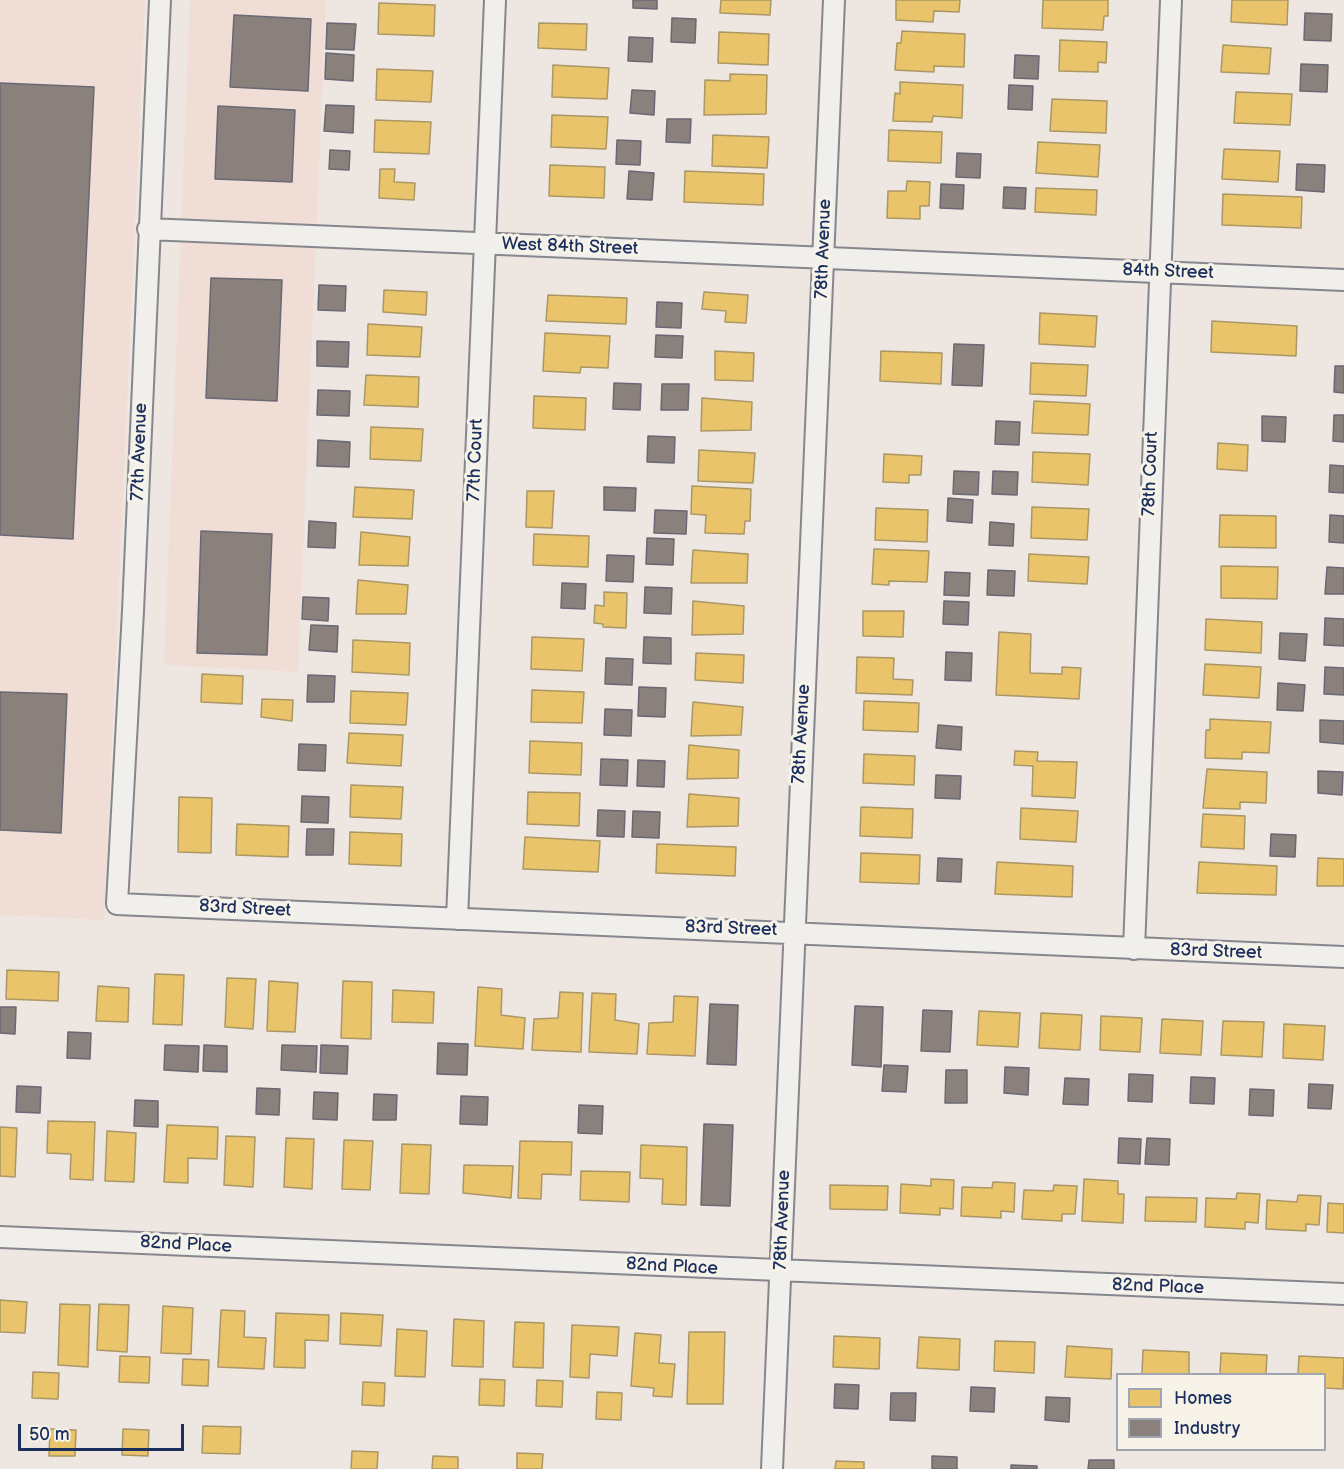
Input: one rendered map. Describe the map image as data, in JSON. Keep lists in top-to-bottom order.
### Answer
{
  "streets": {
    "street": [
      "West 84th Street",
      "78th Avenue",
      "84th Street",
      "77th Avenue",
      "77th Court",
      "78th Court",
      "83rd Street",
      "82nd Place"
    ]
  },
  "crossings": [
    ["West 84th Street", "78th Avenue"],
    ["West 84th Street", "84th Street"],
    ["West 84th Street", "77th Avenue"],
    ["West 84th Street", "77th Court"],
    ["78th Avenue", "83rd Street"],
    ["78th Avenue", "82nd Place"],
    ["84th Street", "78th Court"],
    ["77th Avenue", "83rd Street"],
    ["77th Court", "83rd Street"],
    ["78th Court", "83rd Street"]
  ],
  "legend": ["Homes", "Industry"],
  "scale_bar": "50 m"
}
